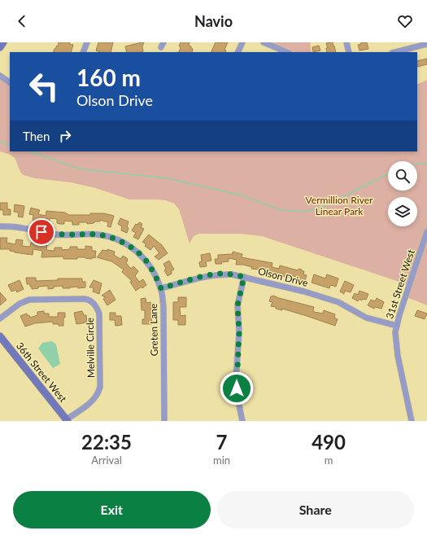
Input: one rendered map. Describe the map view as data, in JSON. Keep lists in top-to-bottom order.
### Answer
{
  "streets": {
    "street": [
      "Olson Drive",
      "31st Street West",
      "Greten Lane",
      "Melville Circle",
      "36th Street West"
    ]
  },
  "crossings": [
    ["Olson Drive", "31st Street West"],
    ["Olson Drive", "Greten Lane"],
    ["Melville Circle", "36th Street West"]
  ],
  "parks": ["Vermillion River Linear Park"],
  "page": {
    "header": "Navio",
    "turn": ["160 m", "Olson Drive"],
    "then": "Then",
    "eta": [
      "22:35",
      "Arrival",
      "7",
      "min",
      "490",
      "m"
    ],
    "buttons": ["Exit", "Share"]
  }
}
